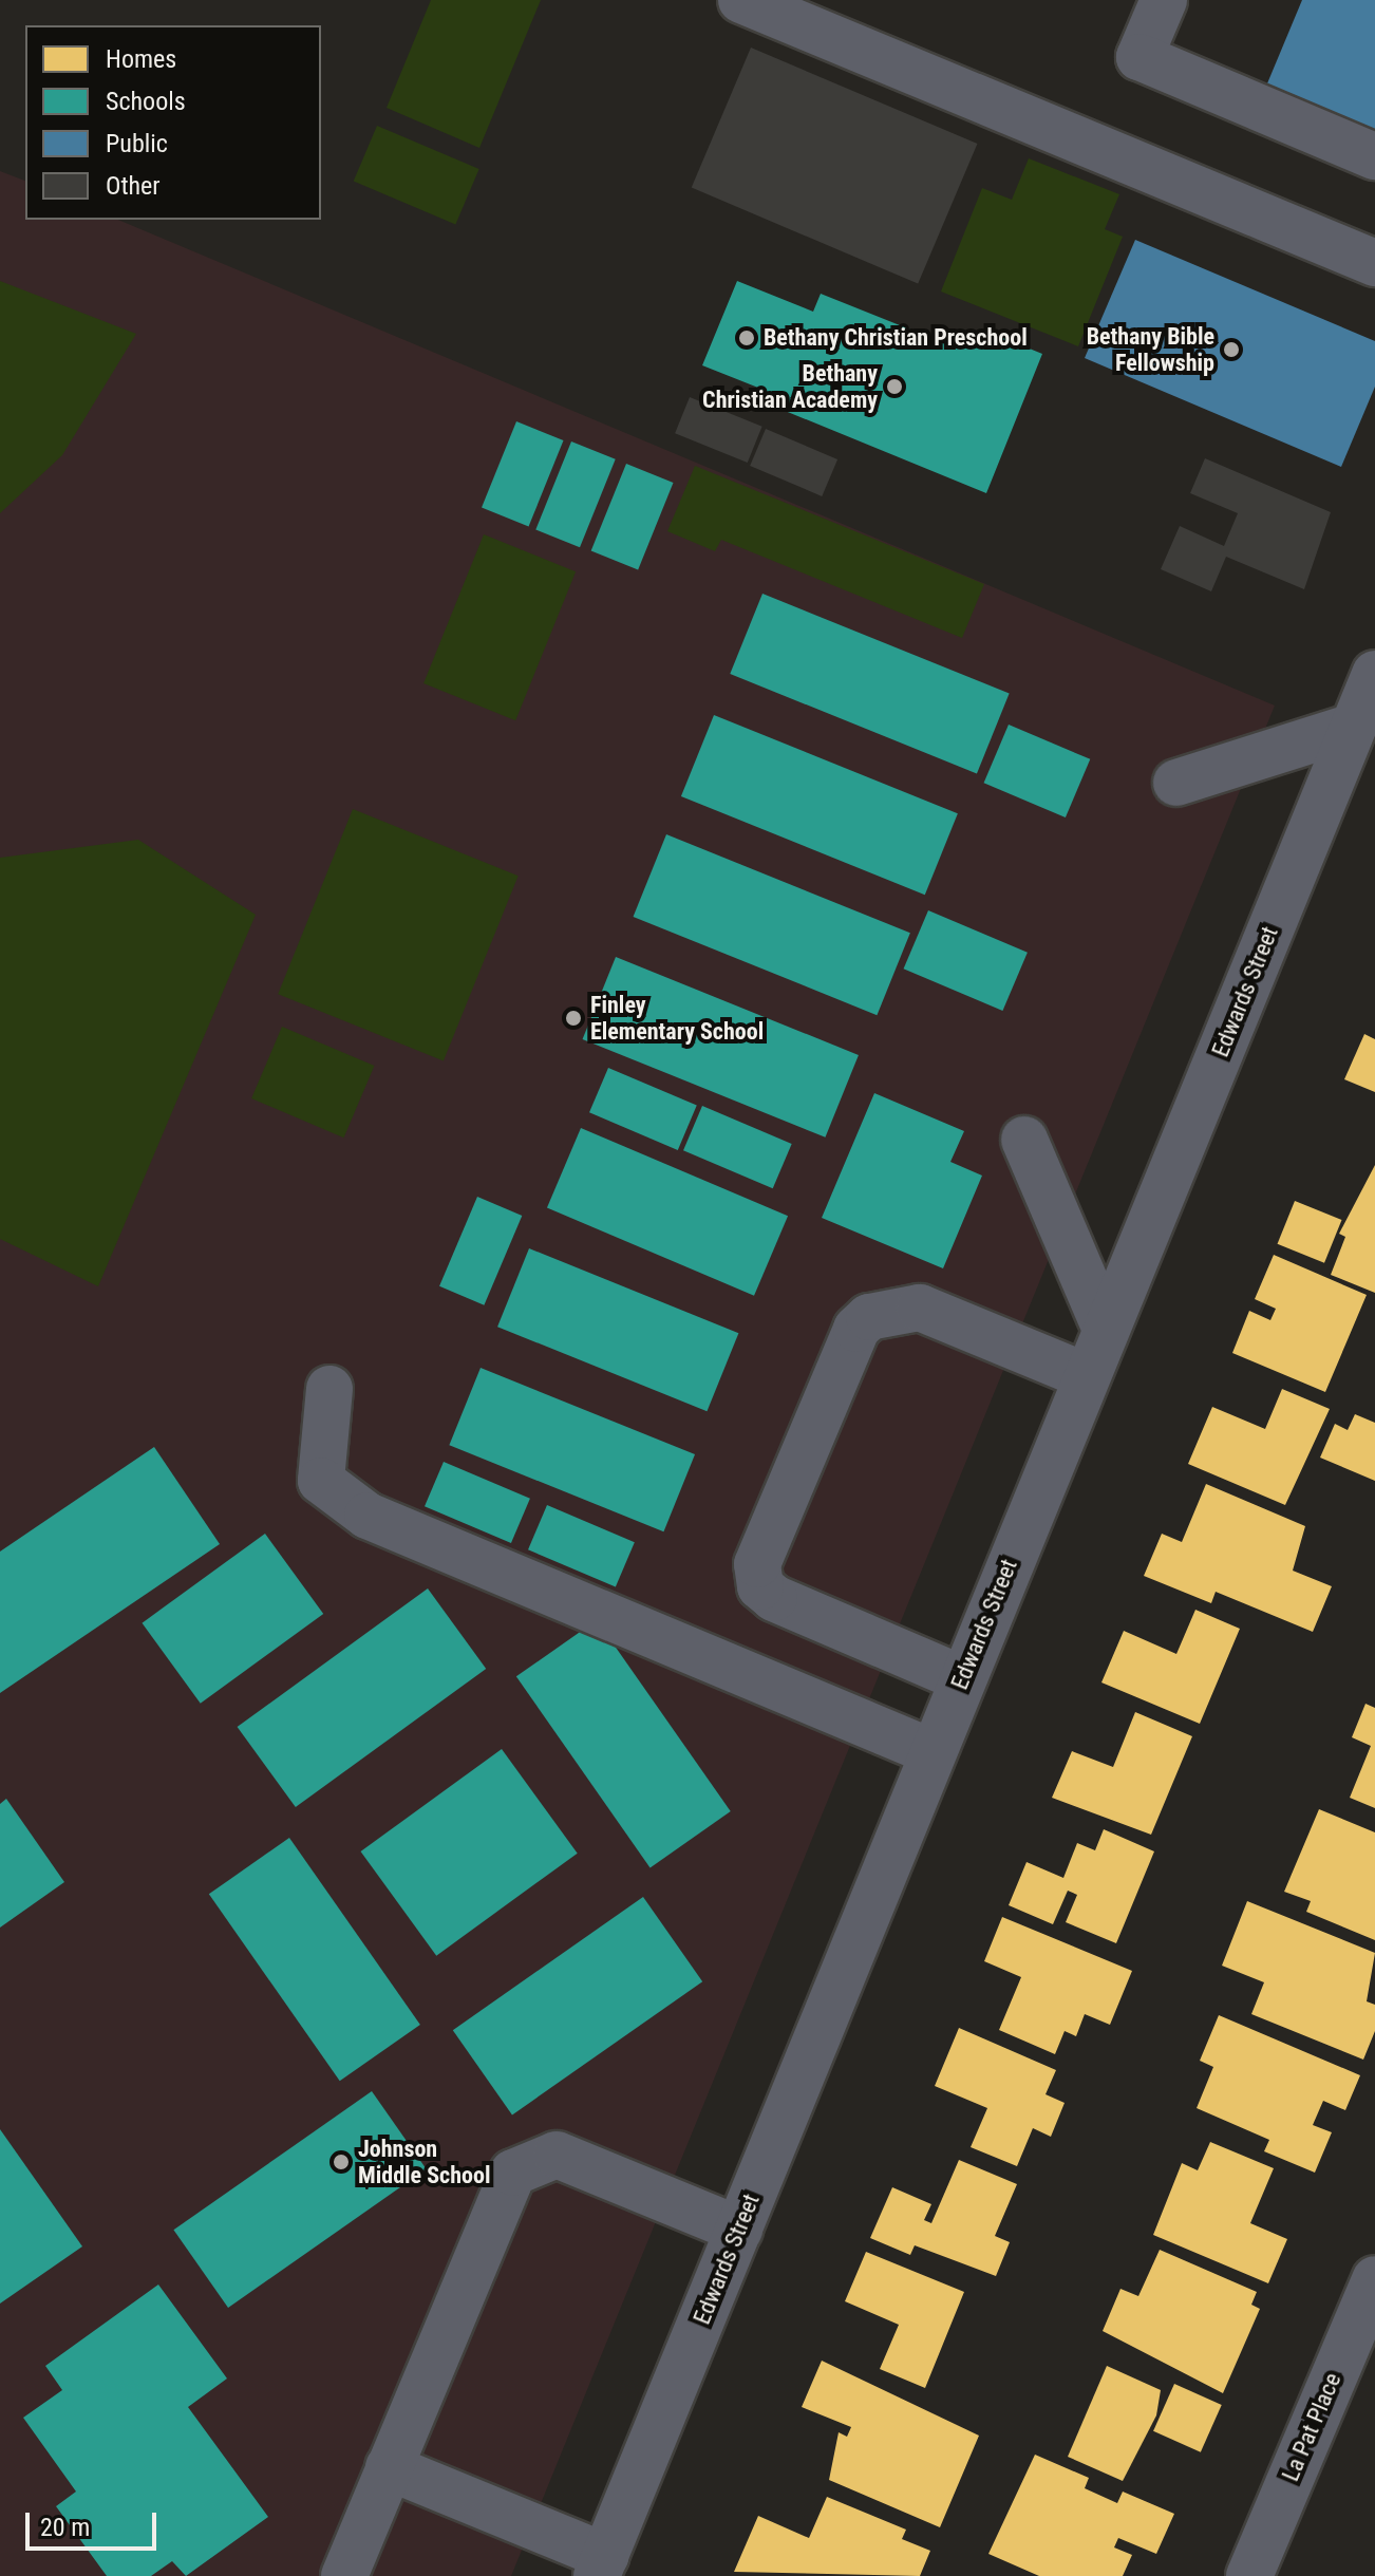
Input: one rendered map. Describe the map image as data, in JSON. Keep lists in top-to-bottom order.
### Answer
{
  "streets": {
    "street": ["Edwards Street", "La Pat Place"]
  },
  "places": [
    "Bethany Christian Preschool",
    "Bethany Bible Fellowship",
    "Bethany Christian Academy",
    "Finley Elementary School",
    "Johnson Middle School"
  ],
  "legend": [
    "Homes",
    "Schools",
    "Public",
    "Other"
  ],
  "scale_bar": "20 m"
}
